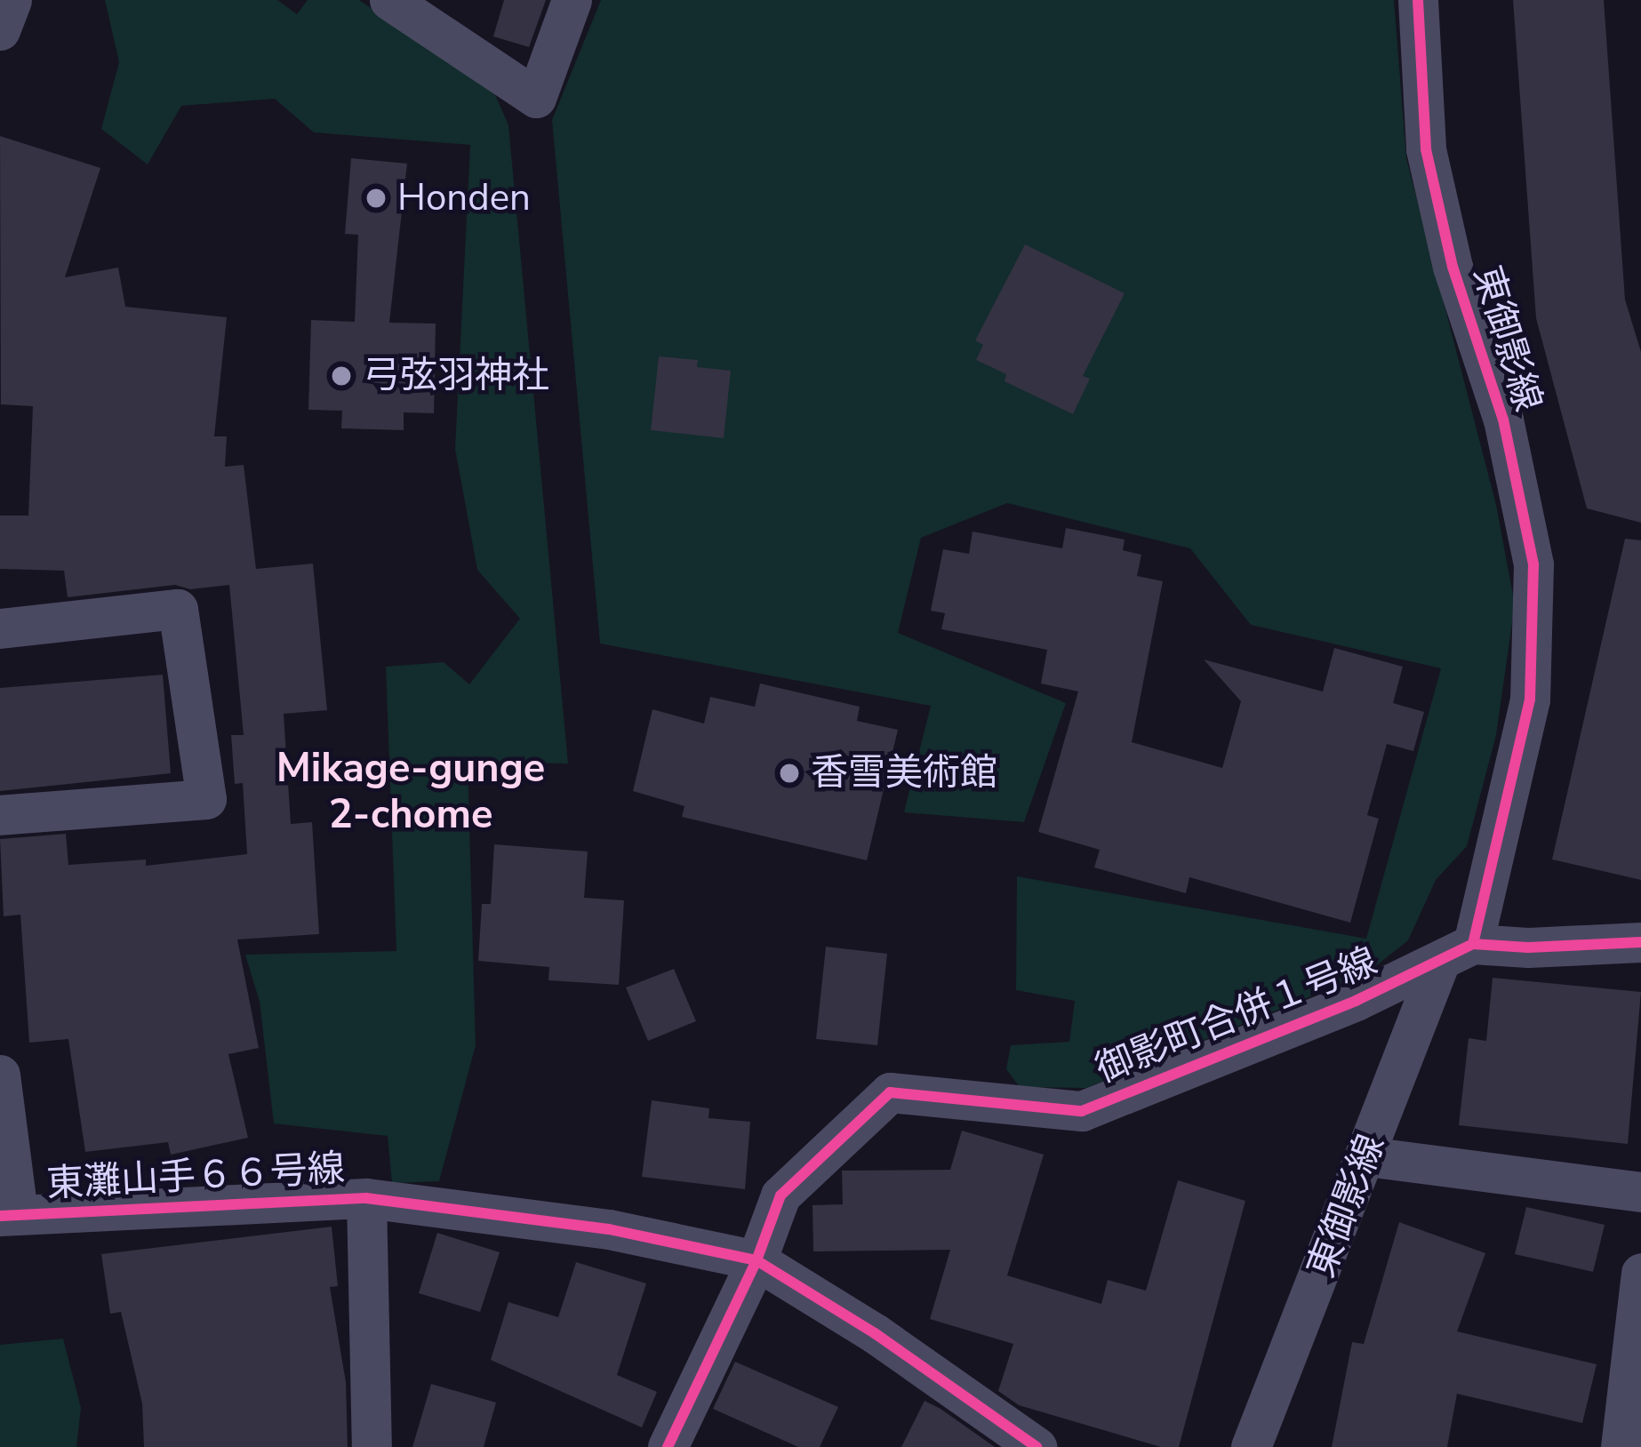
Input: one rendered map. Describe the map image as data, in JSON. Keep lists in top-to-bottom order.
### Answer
{
  "streets": {
    "street": ["東御影線", "御影町合併１号線", "東灘山手６６号線"]
  },
  "crossings": [
    ["東御影線", "御影町合併１号線"],
    ["御影町合併１号線", "東灘山手６６号線"]
  ],
  "districts": ["Mikage-gunge 2-chome"],
  "places": ["Honden", "弓弦羽神社", "香雪美術館"]
}
